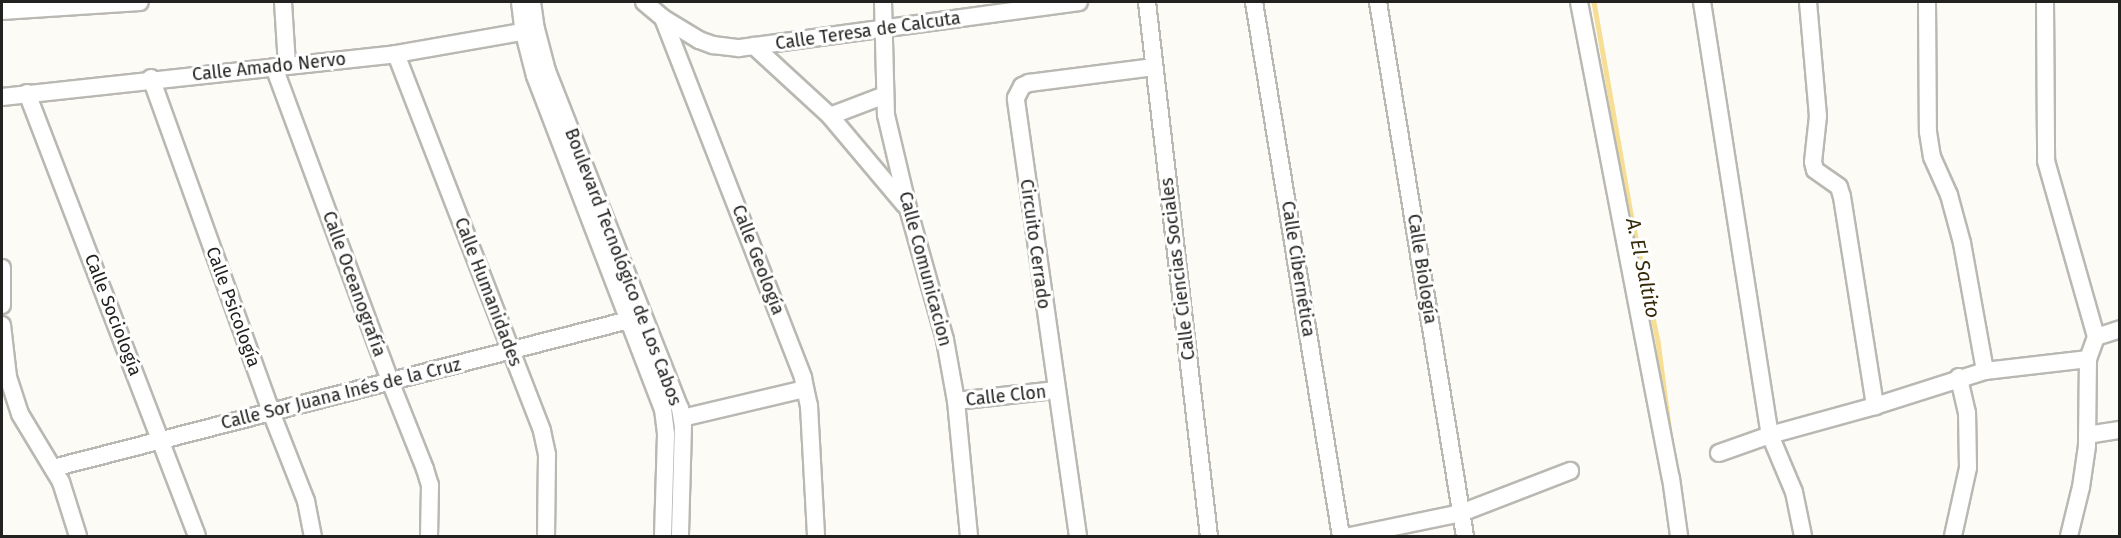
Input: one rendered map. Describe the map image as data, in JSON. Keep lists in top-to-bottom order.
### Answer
{
  "streets": {
    "street": [
      "Calle Teresa de Calcuta",
      "Calle Amado Nervo",
      "Circuito Cerrado",
      "Calle Geología",
      "Boulevard Tecnológico de Los Cabos",
      "Calle Comunicacion",
      "Calle Ciencias Sociales",
      "Calle Cibernética",
      "Calle Biología",
      "Calle Oceanografía",
      "Calle Humanidades",
      "Calle Psicología",
      "Calle Sociología",
      "Calle Sor Juana Inés de la Cruz",
      "Calle Clon"
    ]
  },
  "crossings": [
    ["Calle Teresa de Calcuta", "Calle Geología"],
    ["Calle Teresa de Calcuta", "Calle Comunicacion"],
    ["Calle Amado Nervo", "Boulevard Tecnológico de Los Cabos"],
    ["Calle Amado Nervo", "Calle Oceanografía"],
    ["Calle Amado Nervo", "Calle Humanidades"],
    ["Calle Amado Nervo", "Calle Psicología"],
    ["Calle Amado Nervo", "Calle Sociología"],
    ["Circuito Cerrado", "Calle Ciencias Sociales"],
    ["Circuito Cerrado", "Calle Clon"],
    ["Boulevard Tecnológico de Los Cabos", "Calle Sor Juana Inés de la Cruz"],
    ["Calle Comunicacion", "Calle Clon"],
    ["Calle Oceanografía", "Calle Sor Juana Inés de la Cruz"],
    ["Calle Humanidades", "Calle Sor Juana Inés de la Cruz"],
    ["Calle Psicología", "Calle Sor Juana Inés de la Cruz"],
    ["Calle Sociología", "Calle Sor Juana Inés de la Cruz"]
  ],
  "water": ["A. El Saltito"]
}
